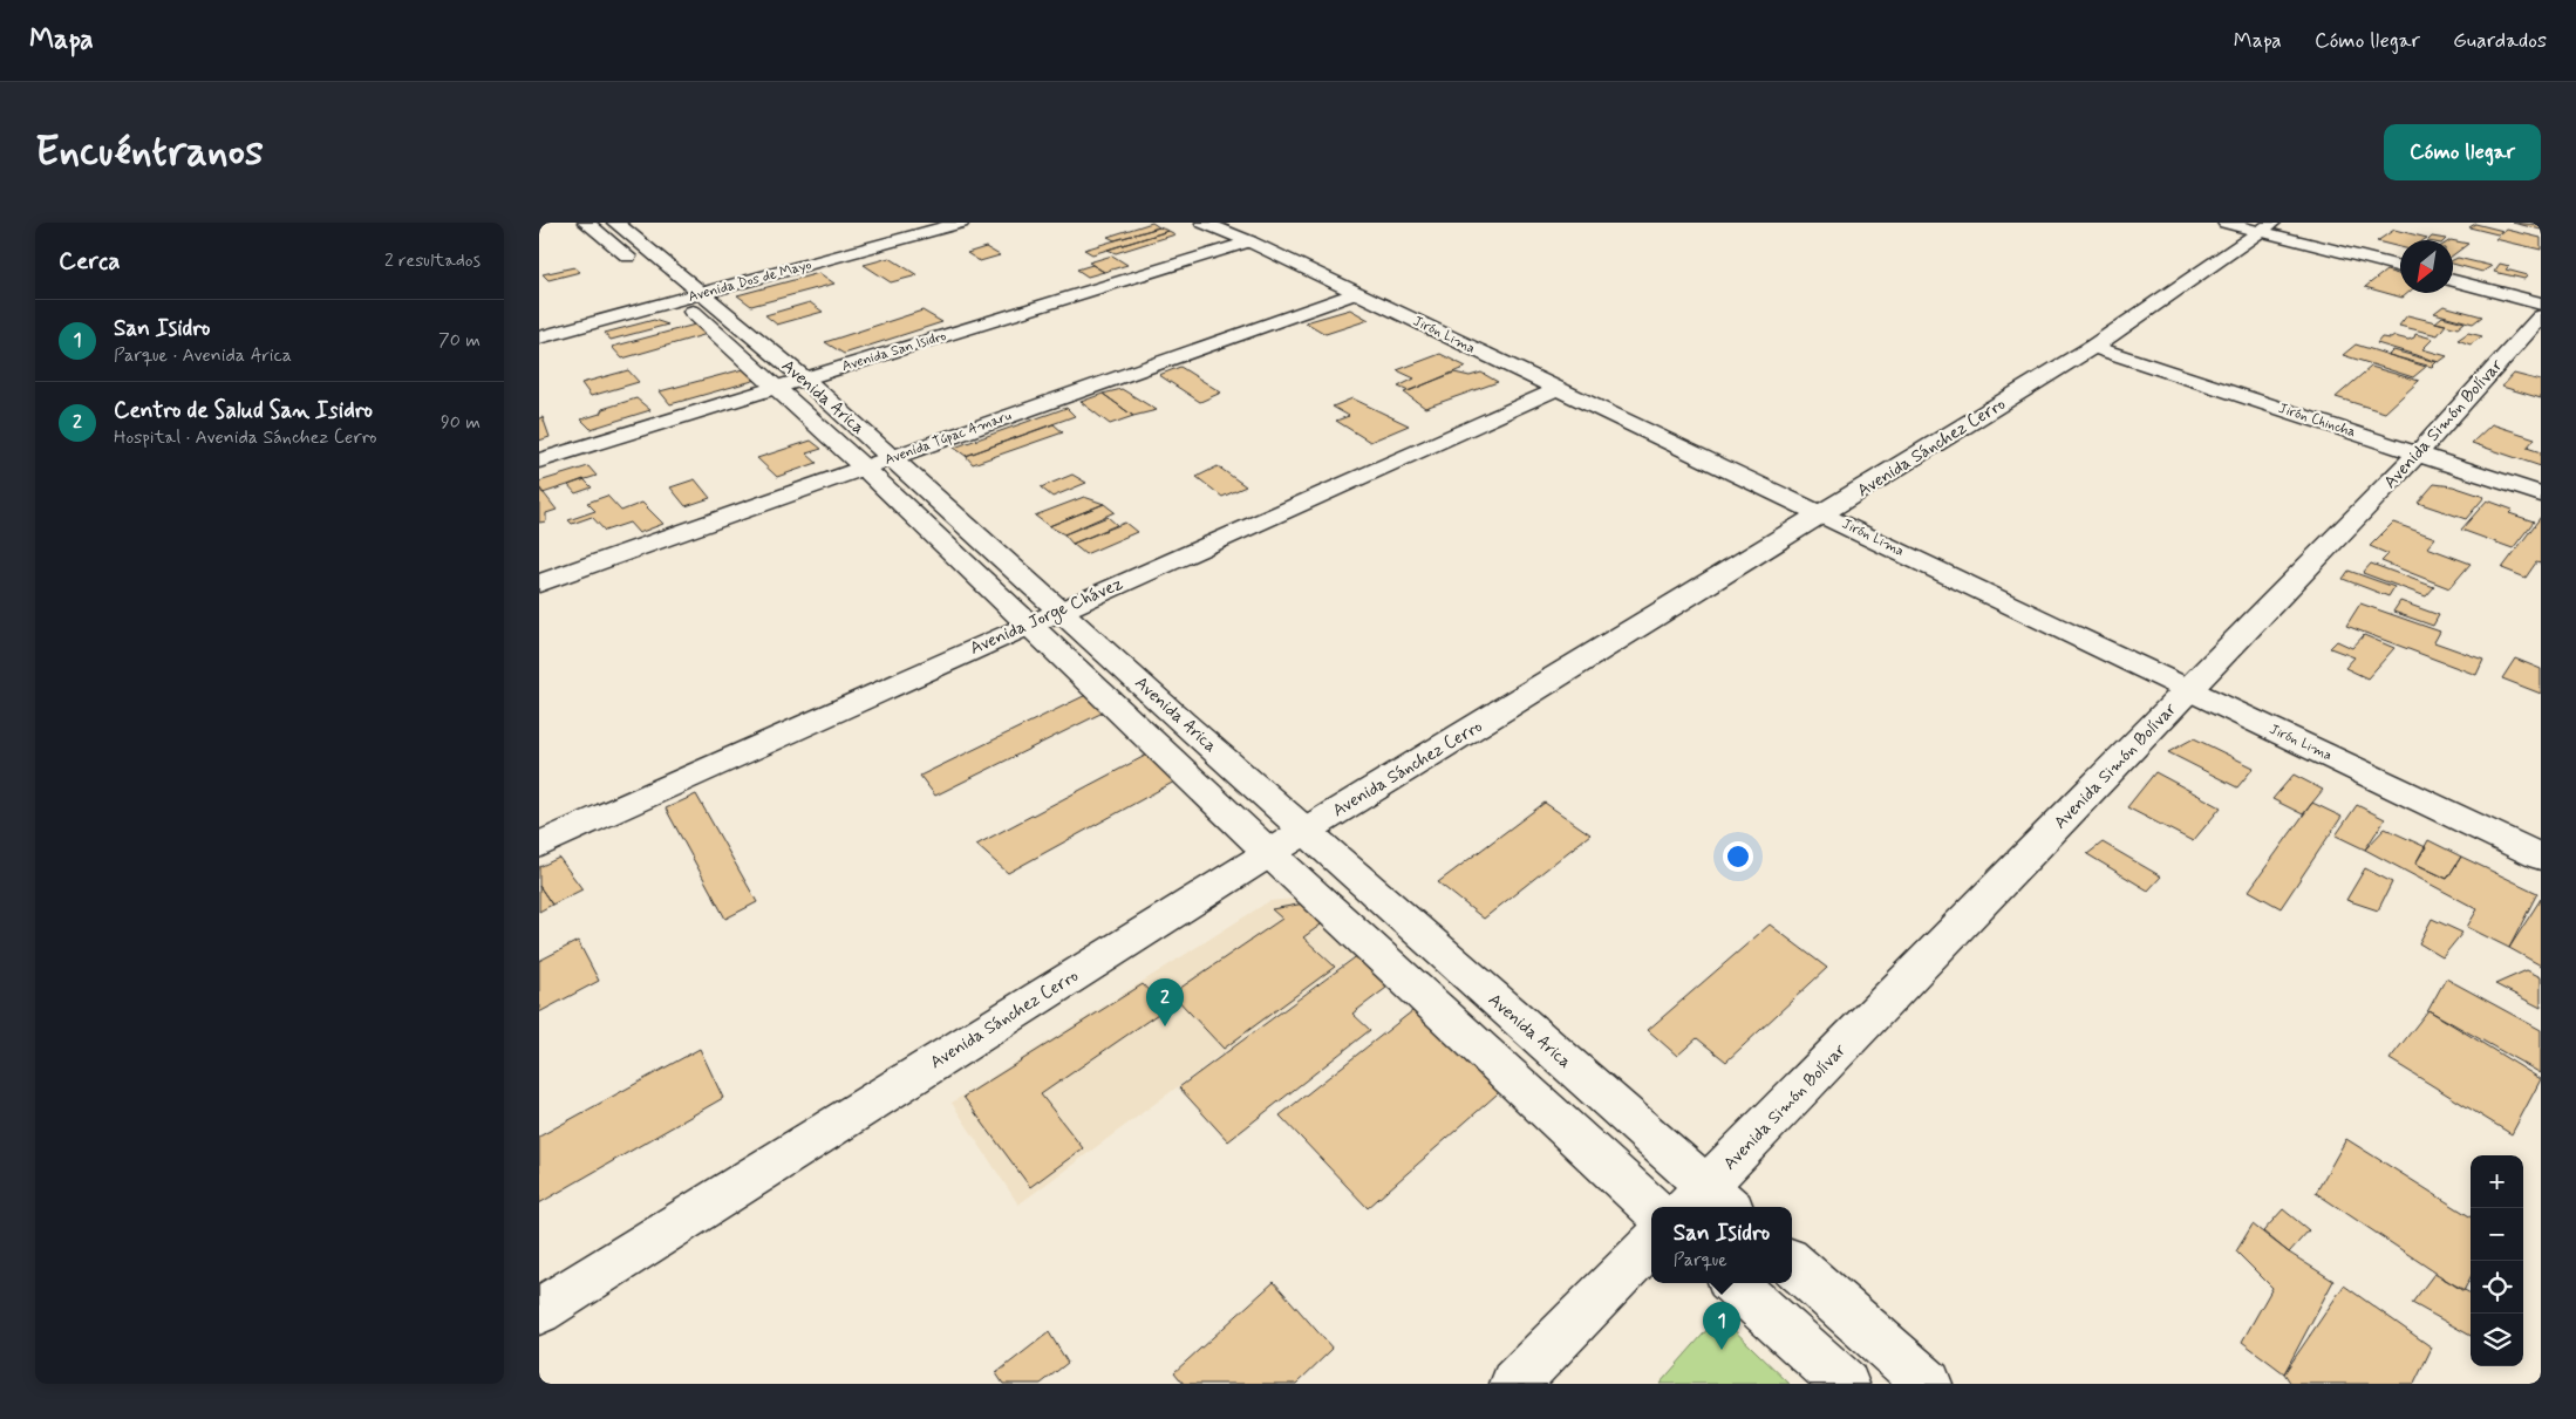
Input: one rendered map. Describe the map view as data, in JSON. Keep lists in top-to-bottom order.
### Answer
{
  "streets": {
    "street": [
      "Avenida Dos de Mayo",
      "Jirón Lima",
      "Avenida San Isidro",
      "Avenida Arica",
      "Jirón Chincha",
      "Avenida Simón Bolívar",
      "Avenida Túpac Amaru",
      "Avenida Sánchez Cerro",
      "Avenida Jorge Chávez"
    ]
  },
  "crossings": [
    ["Avenida Dos de Mayo", "Avenida Arica"],
    ["Jirón Lima", "Avenida San Isidro"],
    ["Jirón Lima", "Avenida Simón Bolívar"],
    ["Jirón Lima", "Avenida Túpac Amaru"],
    ["Jirón Lima", "Avenida Sánchez Cerro"],
    ["Jirón Lima", "Avenida Jorge Chávez"],
    ["Avenida San Isidro", "Avenida Arica"],
    ["Avenida Arica", "Avenida Simón Bolívar"],
    ["Avenida Arica", "Avenida Túpac Amaru"],
    ["Avenida Arica", "Avenida Sánchez Cerro"],
    ["Avenida Arica", "Avenida Jorge Chávez"],
    ["Jirón Chincha", "Avenida Simón Bolívar"],
    ["Jirón Chincha", "Avenida Sánchez Cerro"]
  ],
  "north": "bottom left",
  "page": {
    "header": "Mapa",
    "nav": ["Mapa", "Cómo llegar", "Guardados"],
    "buttons": "Cómo llegar",
    "title": "Encuéntranos",
    "heading": ["Cerca", "2 resultados"],
    "list": [
      {
        "mark": "1",
        "name": "San Isidro",
        "note": "Parque · Avenida Arica",
        "value": "70 m"
      },
      {
        "mark": "2",
        "name": "Centro de Salud San Isidro",
        "note": "Hospital · Avenida Sánchez Cerro",
        "value": "90 m"
      }
    ],
    "pins": ["2", "1"],
    "map_buttons": ["+", "−"],
    "popup": ["San Isidro", "Parque"]
  }
}
